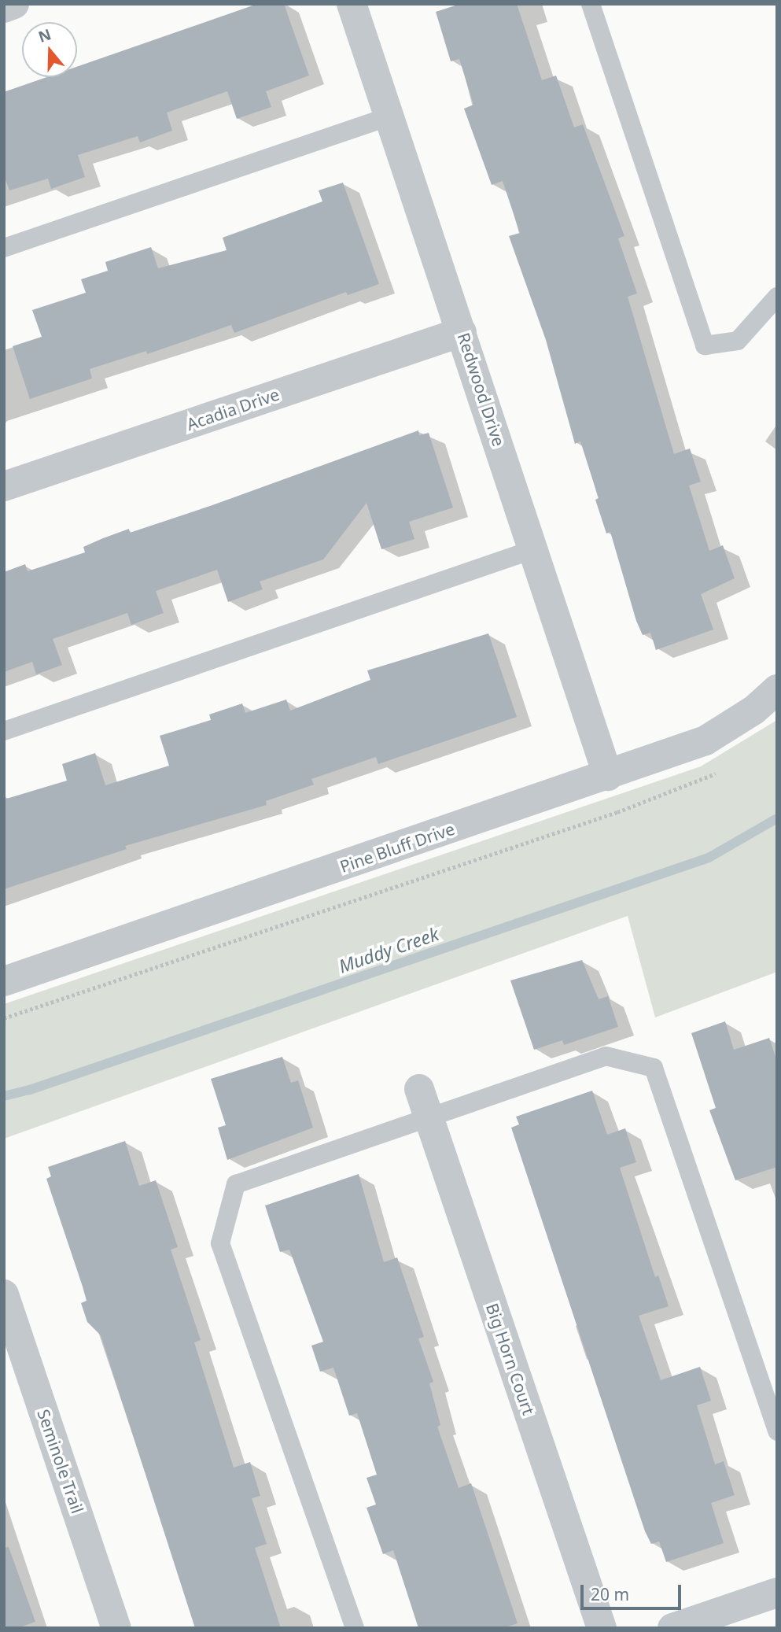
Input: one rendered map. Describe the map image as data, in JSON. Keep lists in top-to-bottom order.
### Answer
{
  "streets": {
    "street": [
      "Redwood Drive",
      "Acadia Drive",
      "Pine Bluff Drive",
      "Big Horn Court",
      "Seminole Trail"
    ]
  },
  "crossings": [
    ["Redwood Drive", "Acadia Drive"],
    ["Redwood Drive", "Pine Bluff Drive"]
  ],
  "water": ["Muddy Creek"],
  "scale_bar": "20 m",
  "north": "top"
}
